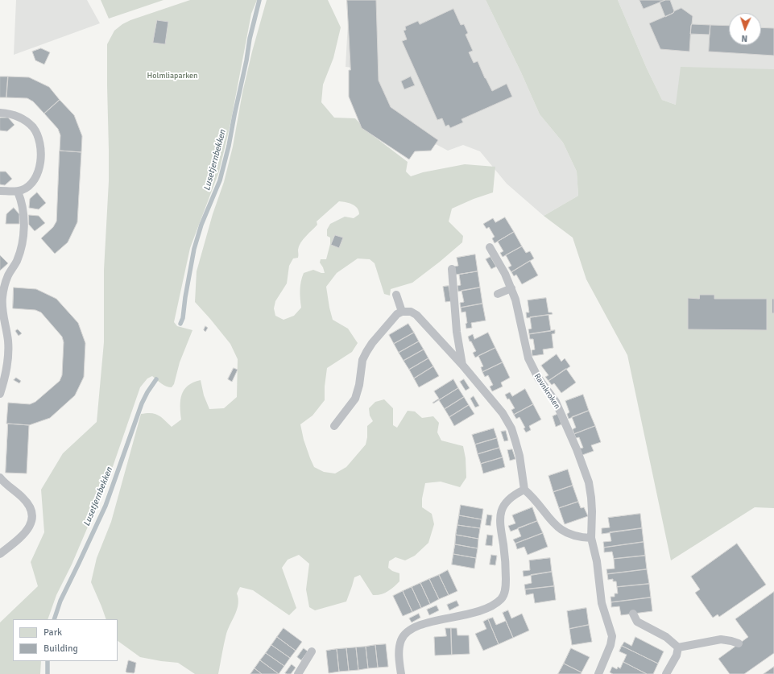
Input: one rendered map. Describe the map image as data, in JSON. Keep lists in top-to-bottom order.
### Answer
{
  "streets": {
    "lane": ["Ravnkroken"]
  },
  "water": ["Lusetjernbekken"],
  "parks": ["Holmliaparken"],
  "legend": ["Park", "Building"],
  "north": "bottom"
}
